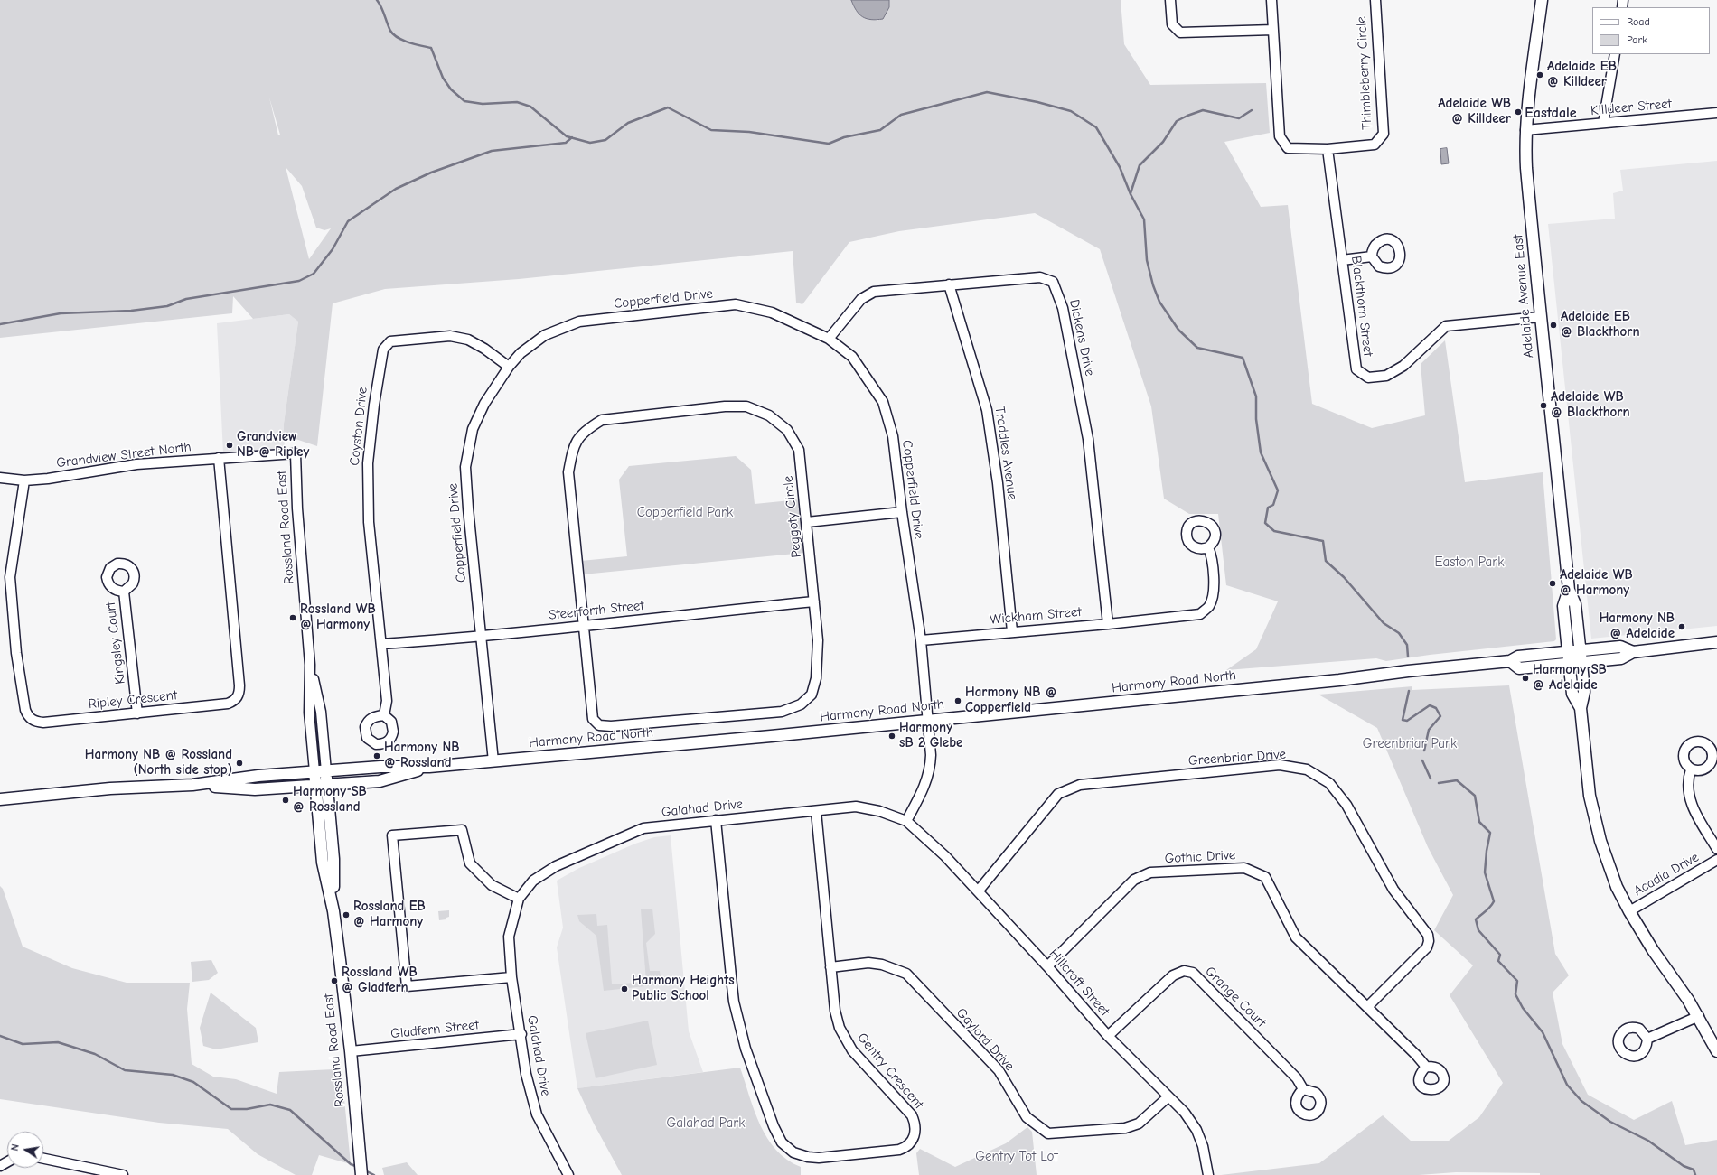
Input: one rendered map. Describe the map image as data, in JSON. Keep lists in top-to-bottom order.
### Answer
{
  "streets": {
    "main road": ["Adelaide Avenue East", "Rossland Road East", "Harmony Road North"],
    "street": [
      "Thimbleberry Circle",
      "Killdeer Street",
      "Copperfield Drive",
      "Blackthorn Street",
      "Dickens Drive",
      "Coyston Drive",
      "Traddles Avenue",
      "Grandview Street North",
      "Peggoty Circle",
      "Steerforth Street",
      "Wickham Street",
      "Kingsley Court",
      "Ripley Crescent",
      "Greenbriar Drive",
      "Galahad Drive",
      "Gothic Drive",
      "Acadia Drive",
      "Hillcroft Street",
      "Grange Court",
      "Gladfern Street",
      "Gaylord Drive",
      "Gentry Crescent"
    ]
  },
  "crossings": [
    ["Thimbleberry Circle", "Blackthorn Street"],
    ["Killdeer Street", "Adelaide Avenue East"],
    ["Adelaide Avenue East", "Blackthorn Street"],
    ["Adelaide Avenue East", "Harmony Road North"],
    ["Adelaide Avenue East", "Acadia Drive"],
    ["Copperfield Drive", "Dickens Drive"],
    ["Copperfield Drive", "Coyston Drive"],
    ["Copperfield Drive", "Steerforth Street"],
    ["Copperfield Drive", "Wickham Street"],
    ["Copperfield Drive", "Harmony Road North"],
    ["Copperfield Drive", "Galahad Drive"],
    ["Copperfield Drive", "Hillcroft Street"],
    ["Dickens Drive", "Traddles Avenue"],
    ["Dickens Drive", "Wickham Street"],
    ["Coyston Drive", "Steerforth Street"],
    ["Traddles Avenue", "Wickham Street"],
    ["Grandview Street North", "Rossland Road East"],
    ["Grandview Street North", "Ripley Crescent"],
    ["Peggoty Circle", "Steerforth Street"],
    ["Rossland Road East", "Harmony Road North"],
    ["Rossland Road East", "Gladfern Street"],
    ["Kingsley Court", "Ripley Crescent"],
    ["Greenbriar Drive", "Gothic Drive"],
    ["Greenbriar Drive", "Hillcroft Street"],
    ["Galahad Drive", "Hillcroft Street"],
    ["Galahad Drive", "Gladfern Street"],
    ["Galahad Drive", "Gentry Crescent"],
    ["Gothic Drive", "Hillcroft Street"],
    ["Hillcroft Street", "Grange Court"],
    ["Hillcroft Street", "Gaylord Drive"],
    ["Gaylord Drive", "Gentry Crescent"]
  ],
  "districts": ["Eastdale"],
  "parks": [
    "Copperfield Park",
    "Easton Park",
    "Greenbriar Park",
    "Galahad Park",
    "Gentry Tot Lot"
  ],
  "places": [
    "Adelaide EB @ Killdeer",
    "Adelaide WB @ Killdeer",
    "Adelaide EB @ Blackthorn",
    "Adelaide WB @ Blackthorn",
    "Grandview NB @ Ripley",
    "Adelaide WB @ Harmony",
    "Rossland WB @ Harmony",
    "Harmony NB @ Adelaide",
    "Harmony SB @ Adelaide",
    "Harmony NB @ Copperfield",
    "Harmony sB 2 Glebe",
    "Harmony NB @ Rossland",
    "Harmony NB @ Rossland (North side stop)",
    "Harmony SB @ Rossland",
    "Rossland EB @ Harmony",
    "Rossland WB @ Gladfern",
    "Harmony Heights Public School"
  ],
  "legend": ["Road", "Park"],
  "north": "left"
}
